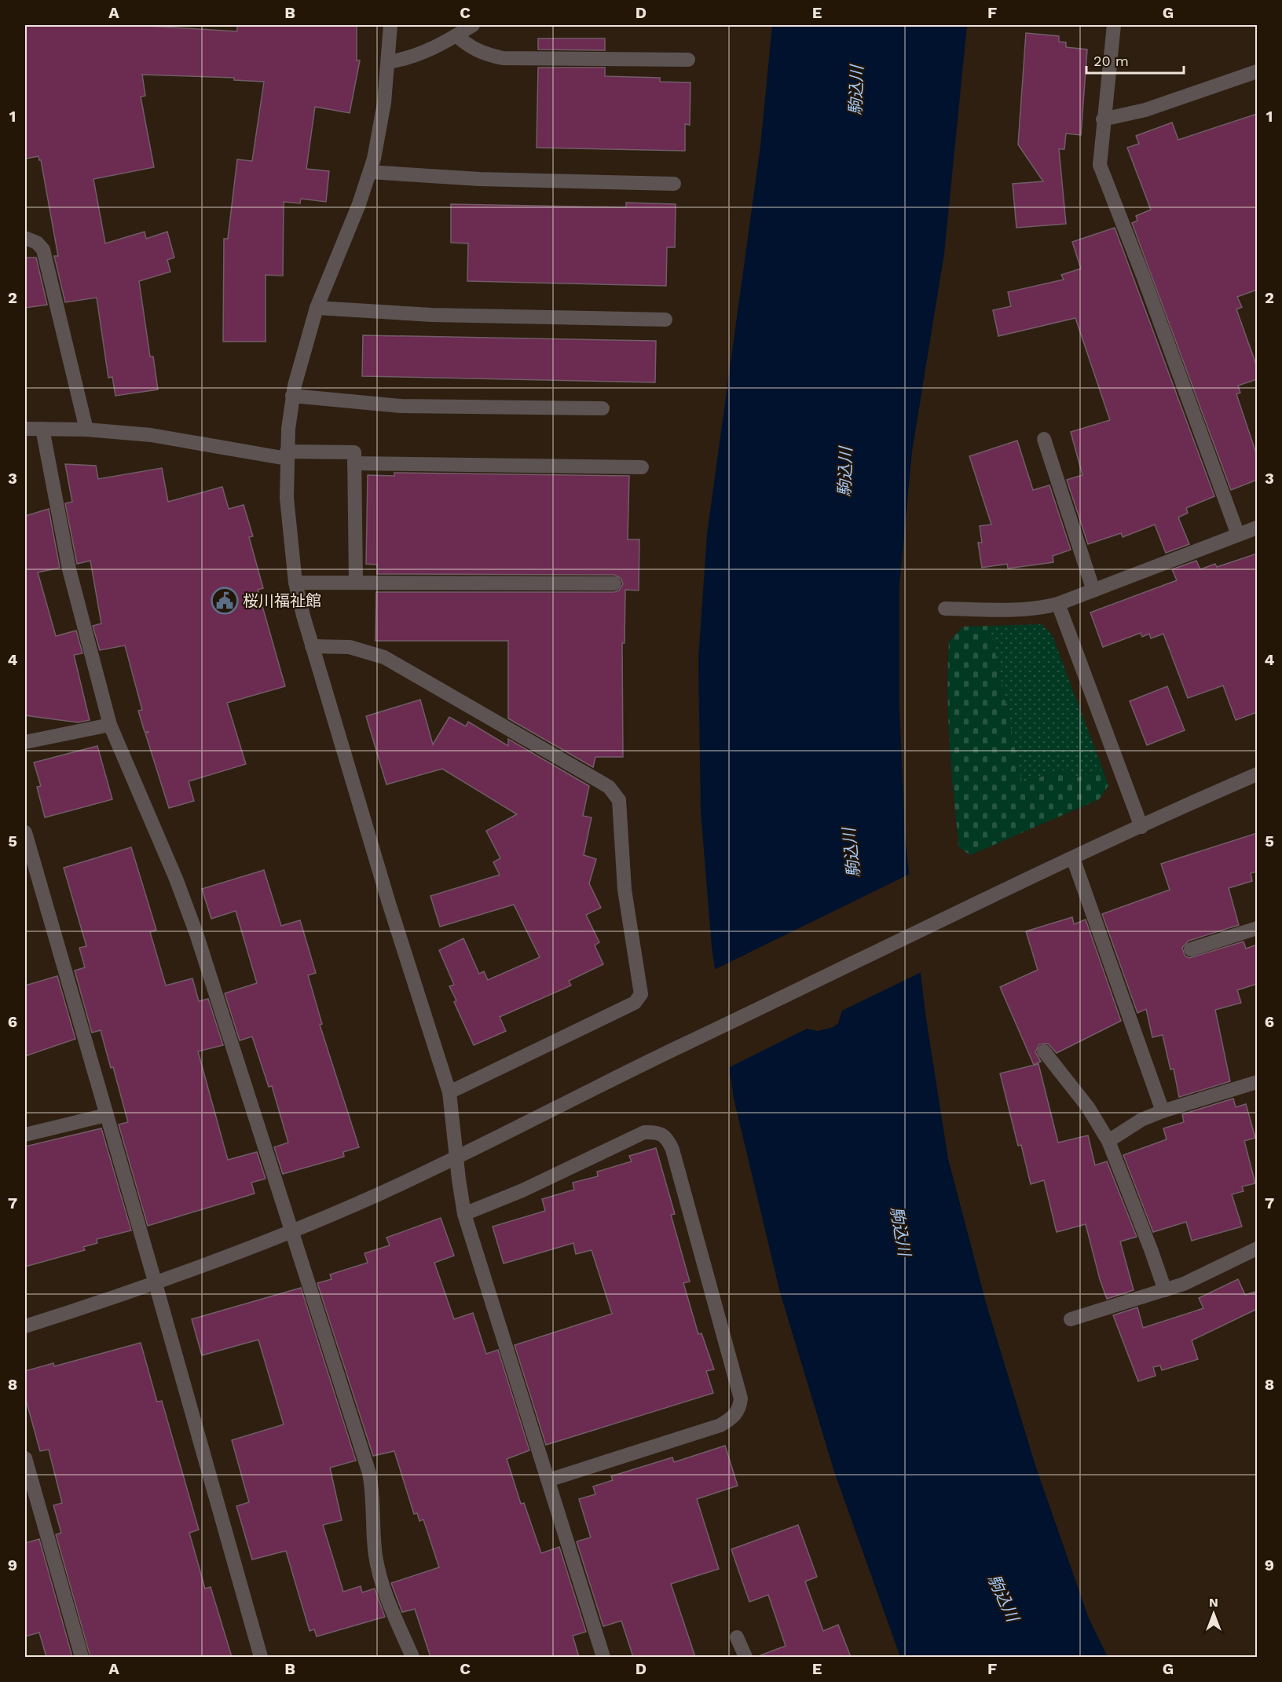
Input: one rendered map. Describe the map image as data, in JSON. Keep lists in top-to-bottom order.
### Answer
{
  "water": ["駒込川"],
  "places": {
    "public building": ["桜川福祉館"]
  },
  "scale_bar": "20 m",
  "north": "top",
  "grid": {
    "columns": [
      "A",
      "B",
      "C",
      "D",
      "E",
      "F",
      "G"
    ],
    "rows": [
      "1",
      "2",
      "3",
      "4",
      "5",
      "6",
      "7",
      "8",
      "9"
    ]
  }
}
